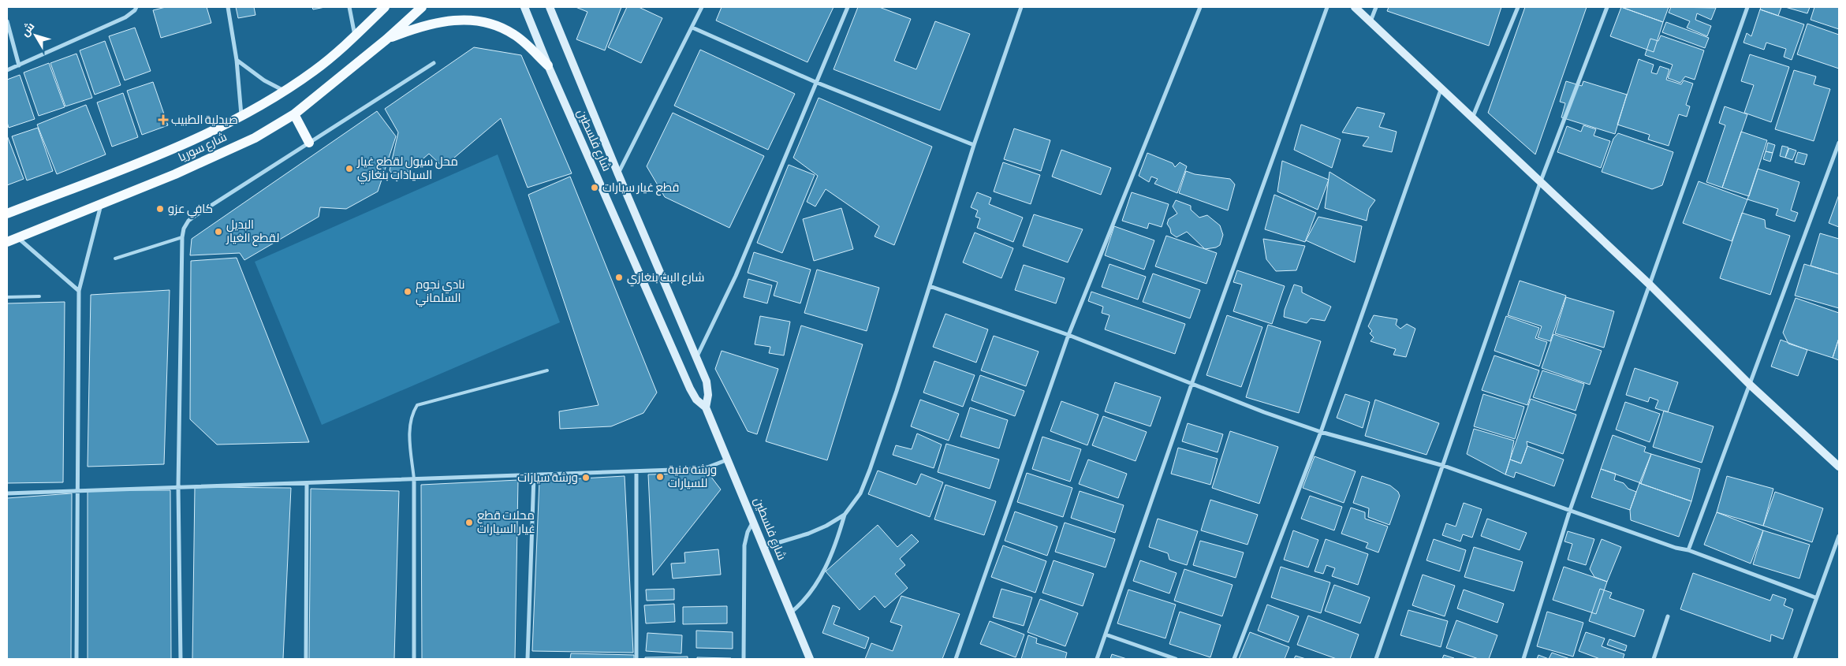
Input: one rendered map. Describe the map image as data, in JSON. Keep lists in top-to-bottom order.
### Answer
{
  "streets": {
    "main road": ["شارع سوريا"],
    "street": ["شارع فلسطين"]
  },
  "places": {
    "health": ["صيدلية الطبيب"],
    "other": [
      "محل سيول لقطع غيار السياذات بنغازي",
      "قطع غيار سيارات",
      "كافي عزو",
      "البديل لقطع الغيار",
      "شارع البث بنغازي",
      "نادي نجوم السلماني",
      "ورشة فنية للسيارات",
      "ورشة سيارات",
      "محلات قطع غيار السيارات"
    ]
  },
  "north": "top left"
}
